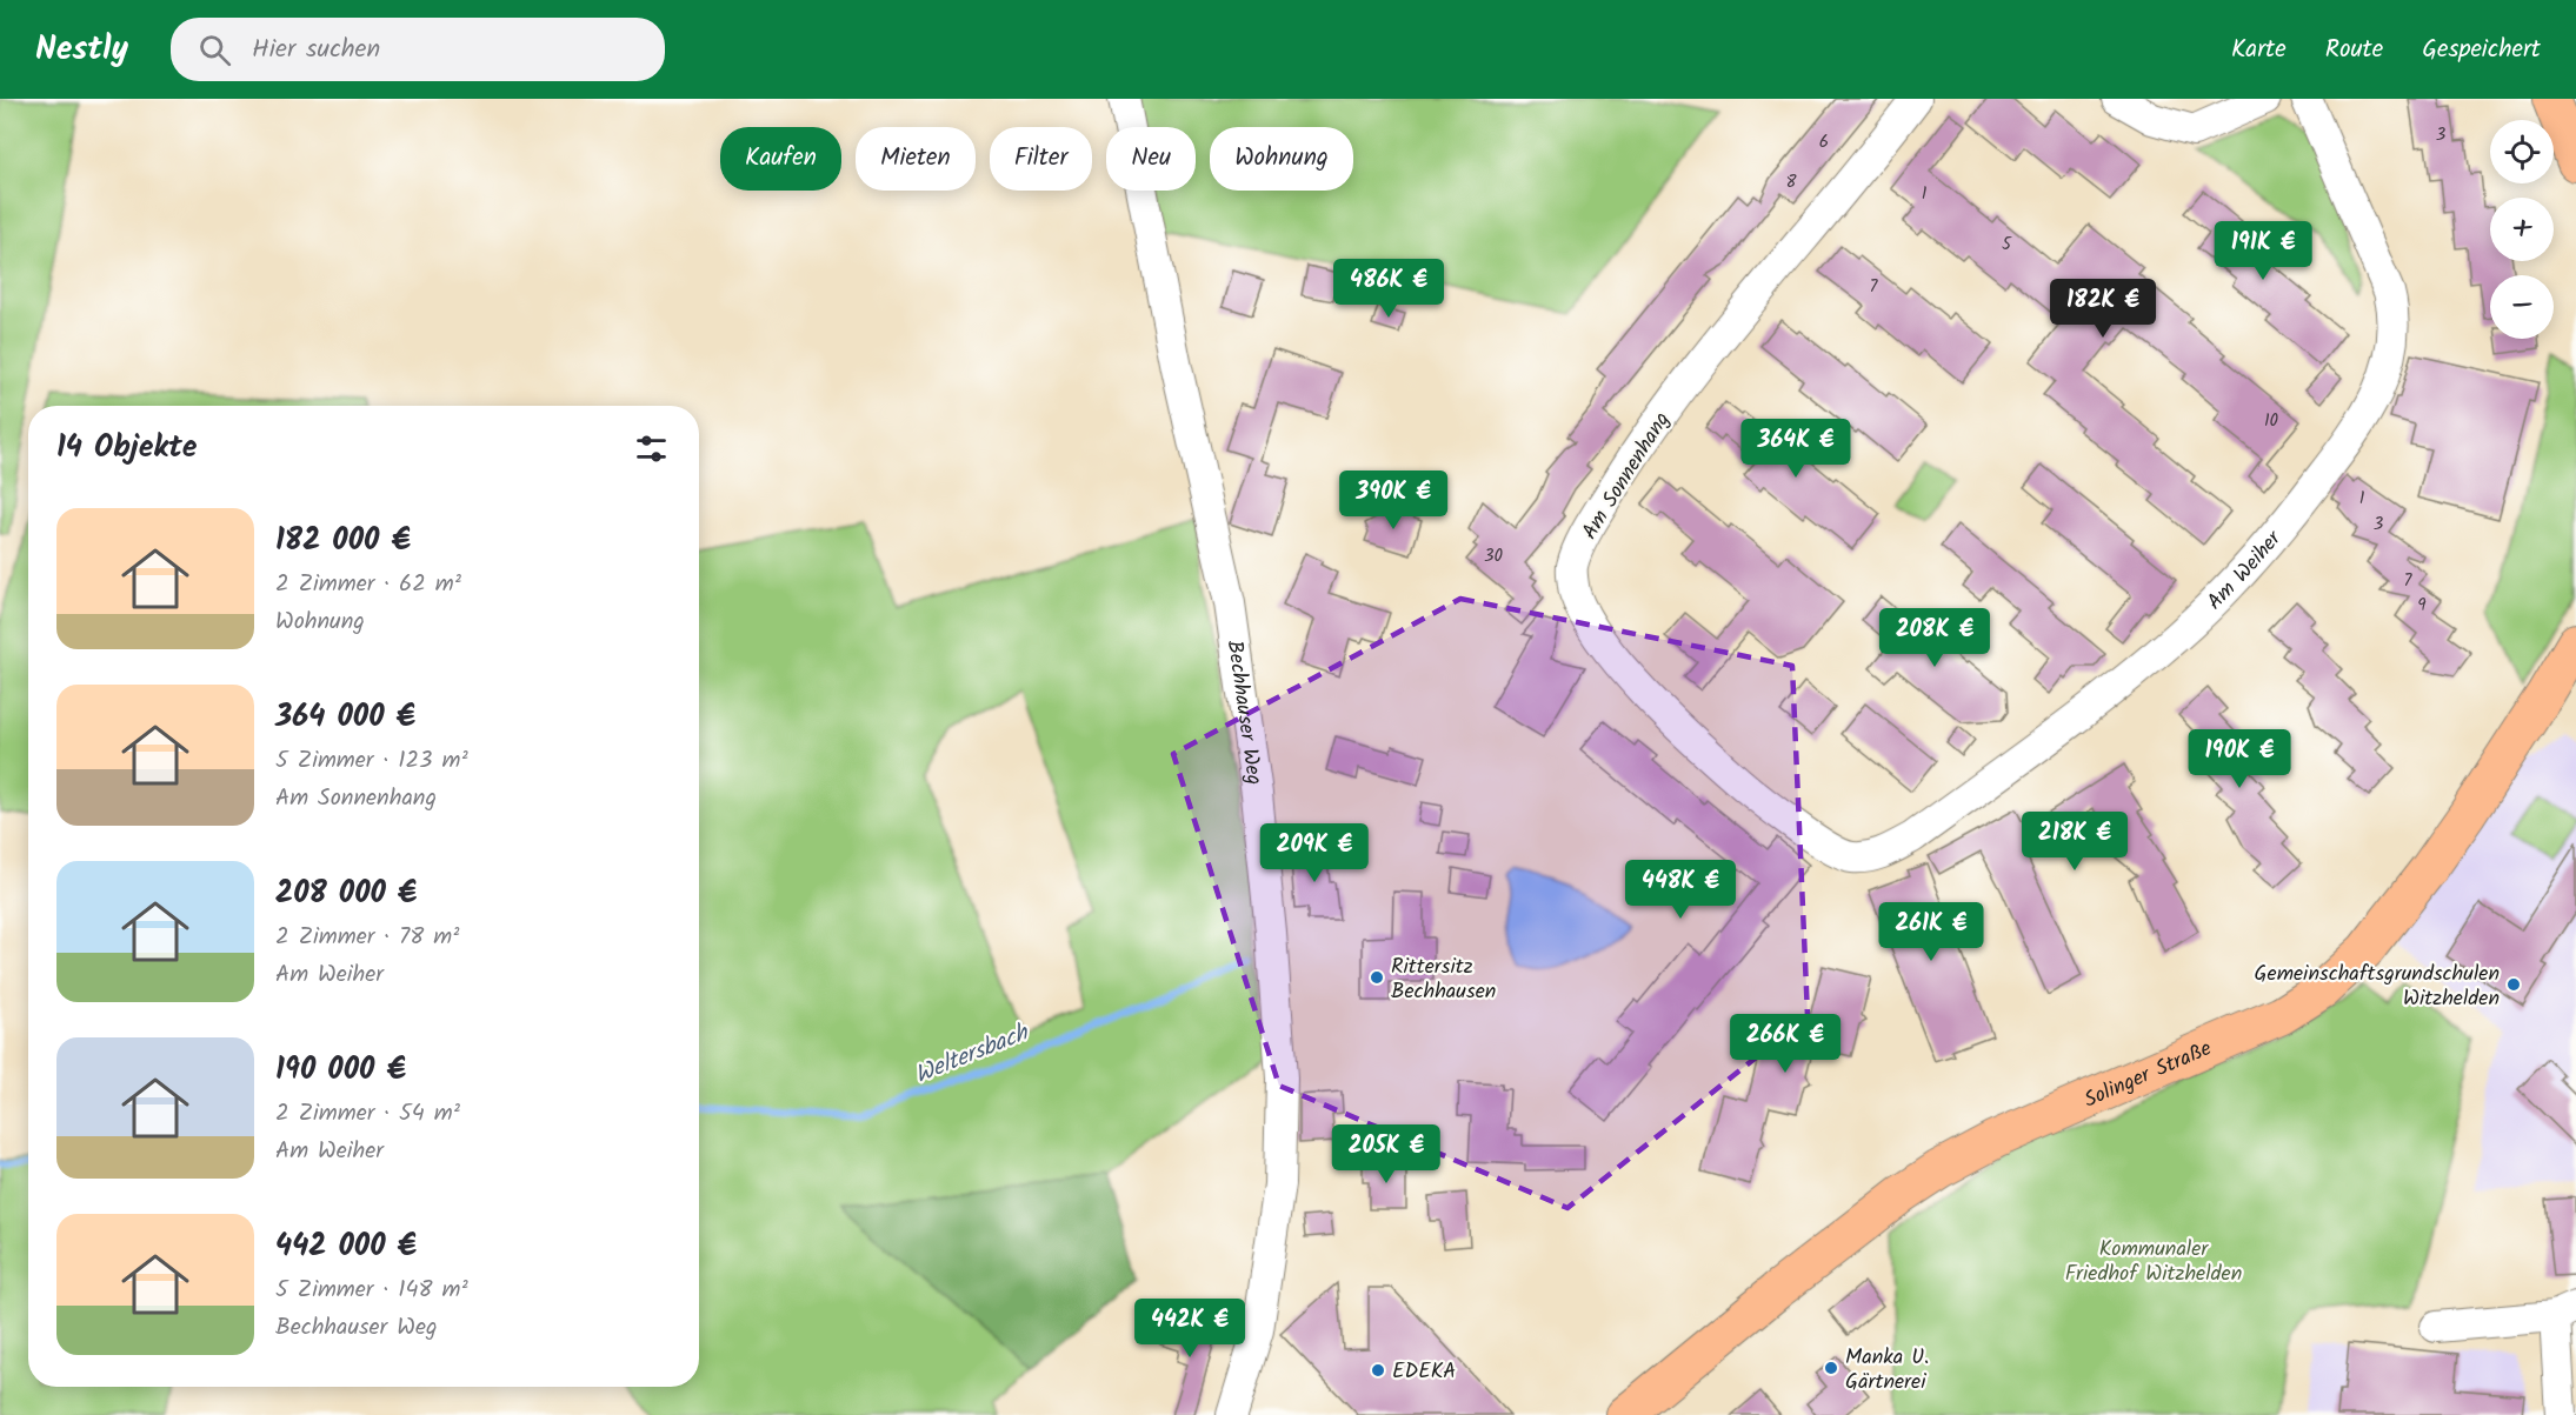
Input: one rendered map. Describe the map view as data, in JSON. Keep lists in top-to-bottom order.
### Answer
{
  "streets": {
    "main road": ["Solinger Straße"],
    "street": ["Am Sonnenhang", "Am Weiher", "Bechhauser Weg"]
  },
  "crossings": [
    ["Am Sonnenhang", "Am Weiher"]
  ],
  "water": ["Weltersbach"],
  "parks": ["Kommunaler Friedhof Witzhelden"],
  "places": [
    "Rittersitz Bechhausen",
    "Gemeinschaftsgrundschulen Witzhelden",
    "Manka U. Gärtnerei",
    "EDEKA"
  ],
  "house_numbers": [
    "3",
    "6",
    "8",
    "1",
    "5",
    "7",
    "10",
    "1",
    "3",
    "30",
    "7",
    "9"
  ],
  "page": {
    "header": "Nestly",
    "search": "Hier suchen",
    "nav": ["Karte", "Route", "Gespeichert"],
    "map_buttons": ["+", "−"],
    "chip": [
      "Kaufen",
      "Mieten",
      "Filter",
      "Neu",
      "Wohnung"
    ],
    "price": [
      "191K €",
      "486K €",
      "182K €",
      "364K €",
      "390K €",
      "208K €",
      "190K €",
      "218K €",
      "209K €",
      "448K €",
      "261K €",
      "266K €",
      "205K €",
      "442K €"
    ],
    "heading": "14 Objekte",
    "list": [
      {
        "name": "182 000 €",
        "note": "2 Zimmer · 62 m² · Wohnung"
      },
      {
        "name": "364 000 €",
        "note": "5 Zimmer · 123 m² · Am Sonnenhang"
      },
      {
        "name": "208 000 €",
        "note": "2 Zimmer · 78 m² · Am Weiher"
      },
      {
        "name": "190 000 €",
        "note": "2 Zimmer · 54 m² · Am Weiher"
      },
      {
        "name": "442 000 €",
        "note": "5 Zimmer · 148 m² · Bechhauser Weg"
      }
    ]
  }
}
